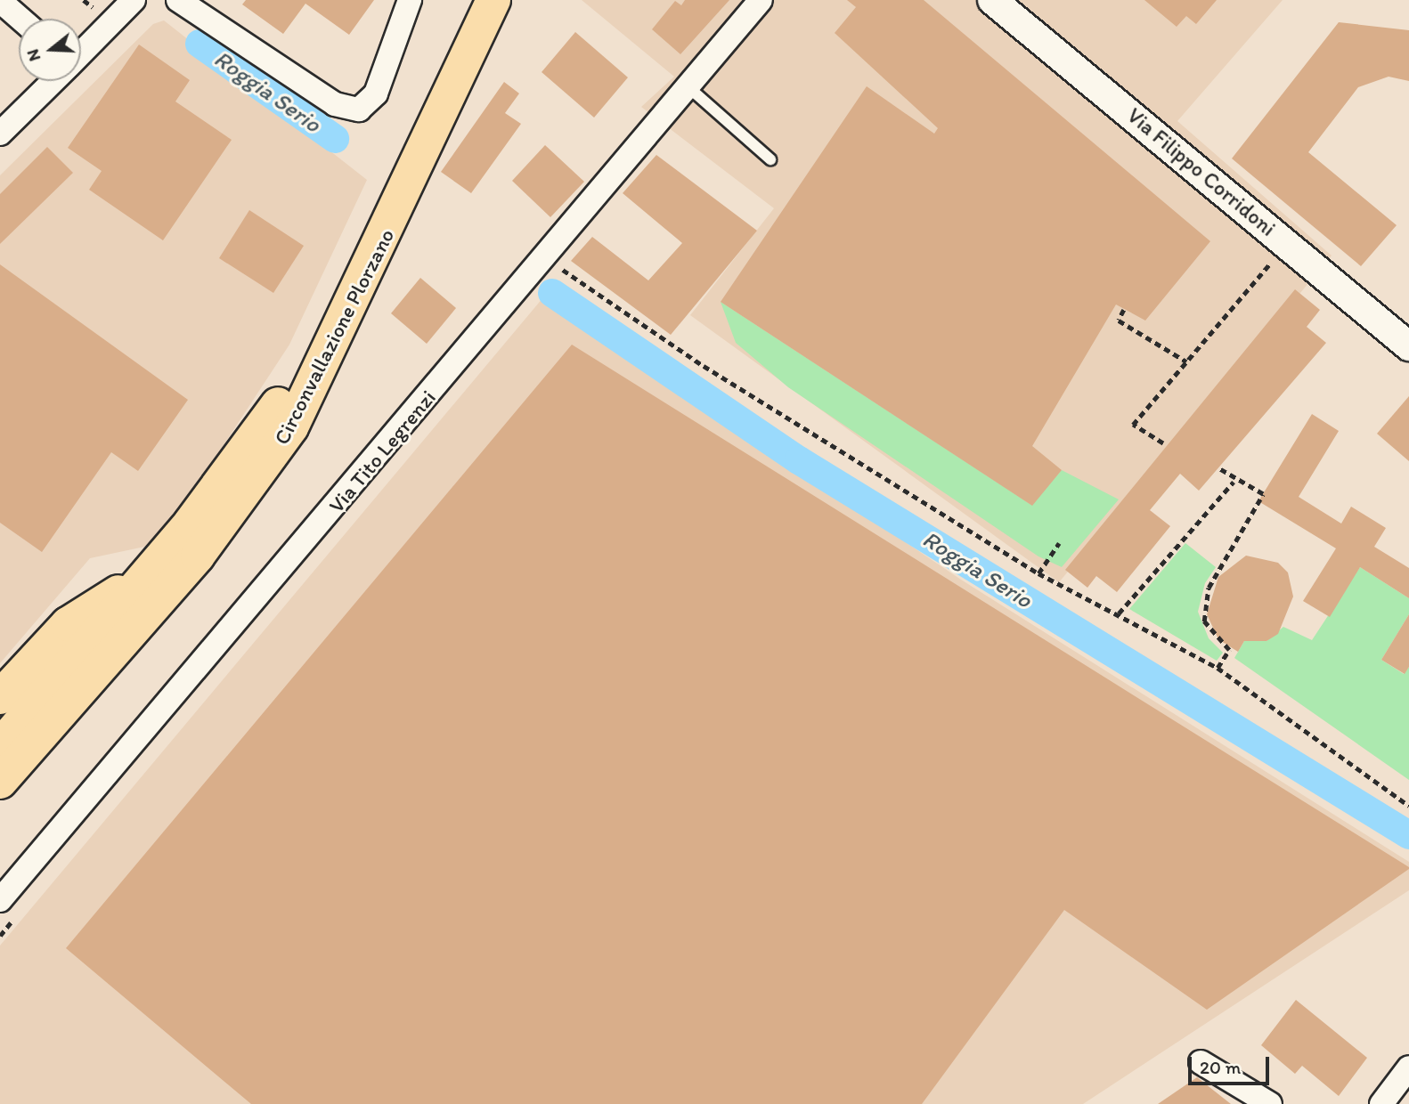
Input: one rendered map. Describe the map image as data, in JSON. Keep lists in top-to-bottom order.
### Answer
{
  "streets": {
    "highway": ["Circonvallazione Plorzano"],
    "street": ["Via Filippo Corridoni", "Via Tito Legrenzi"]
  },
  "water": ["Roggia Serio"],
  "scale_bar": "20 m",
  "north": "left"
}
